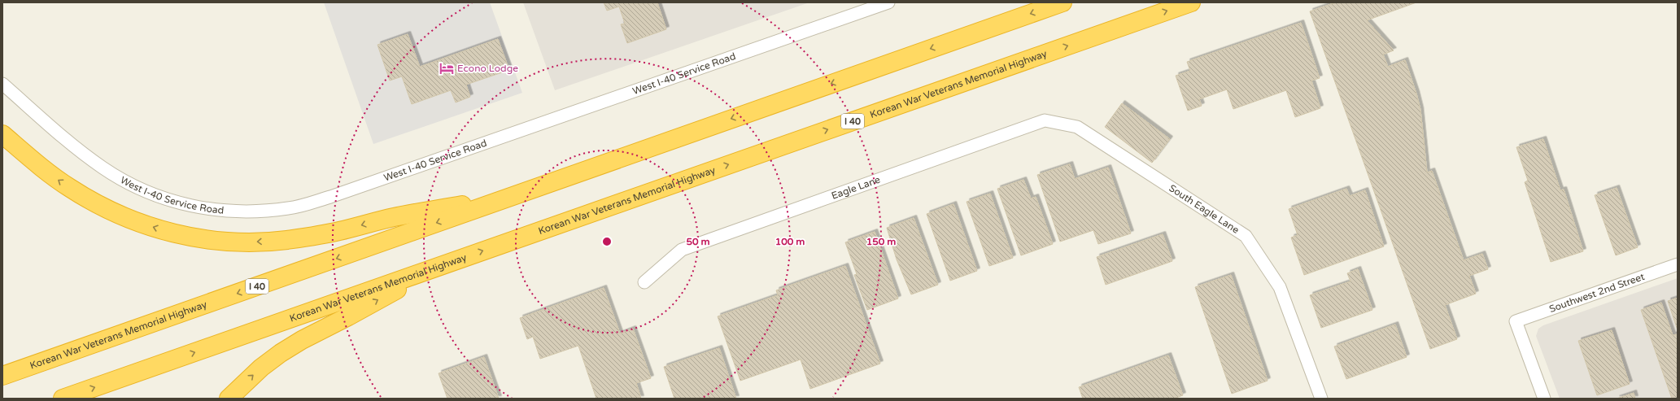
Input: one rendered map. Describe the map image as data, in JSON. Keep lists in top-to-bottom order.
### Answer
{
  "streets": {
    "highway": ["Korean War Veterans Memorial Highway", "I 40"],
    "street": [
      "West I-40 Service Road",
      "Eagle Lane",
      "South Eagle Lane",
      "Southwest 2nd Street"
    ]
  },
  "crossings": [
    ["Eagle Lane", "South Eagle Lane"]
  ],
  "places": {
    "hotel": ["Econo Lodge"]
  },
  "rings": ["50 m", "100 m", "150 m"]
}
